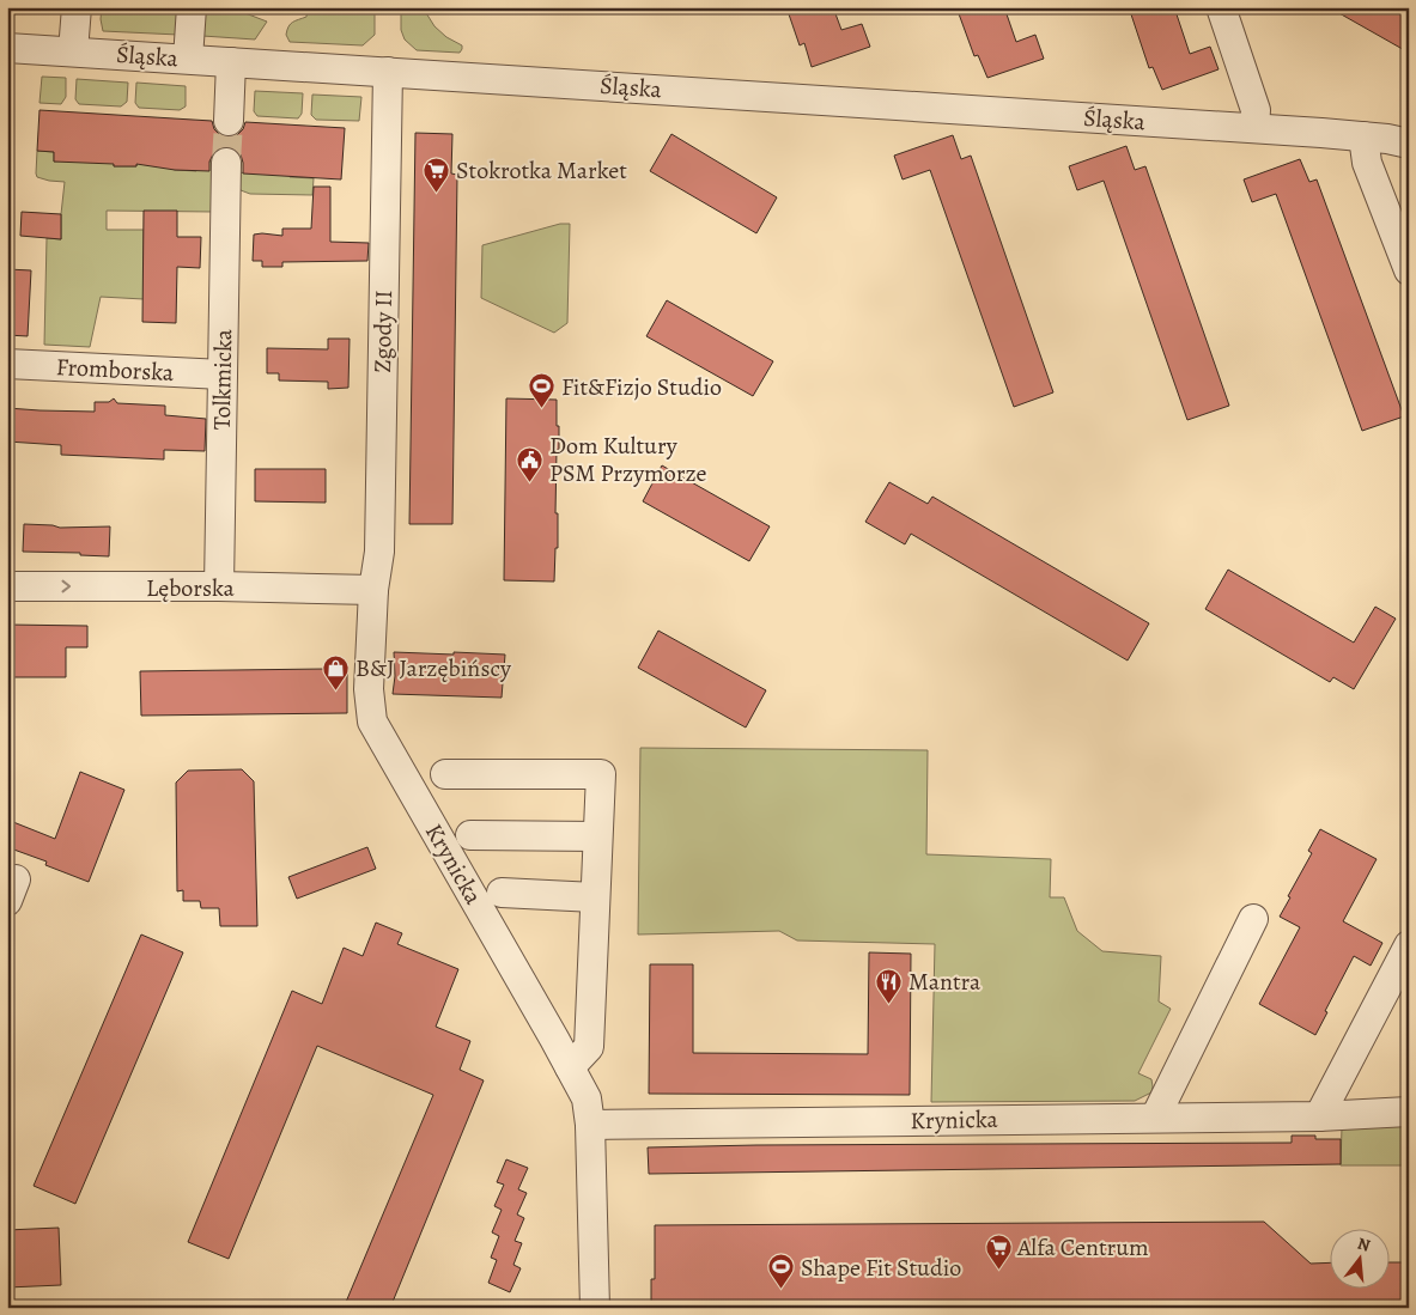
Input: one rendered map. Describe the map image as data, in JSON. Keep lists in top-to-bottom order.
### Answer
{
  "streets": {
    "street": [
      "Śląska",
      "Zgody II",
      "Fromborska",
      "Tolkmicka",
      "Lęborska",
      "Krynicka"
    ]
  },
  "crossings": [
    ["Śląska", "Zgody II"],
    ["Zgody II", "Lęborska"],
    ["Zgody II", "Krynicka"],
    ["Fromborska", "Tolkmicka"],
    ["Tolkmicka", "Lęborska"],
    ["Lęborska", "Krynicka"]
  ],
  "one_way": ["Lęborska"],
  "places": {
    "supermarket": ["Stokrotka Market", "Alfa Centrum"],
    "sports": ["Fit&Fizjo Studio", "Shape Fit Studio"],
    "public building": ["Dom Kultury PSM Przymorze"],
    "shop": ["B&J Jarzębińscy"],
    "restaurant": ["Mantra"]
  },
  "north": "top"
}
